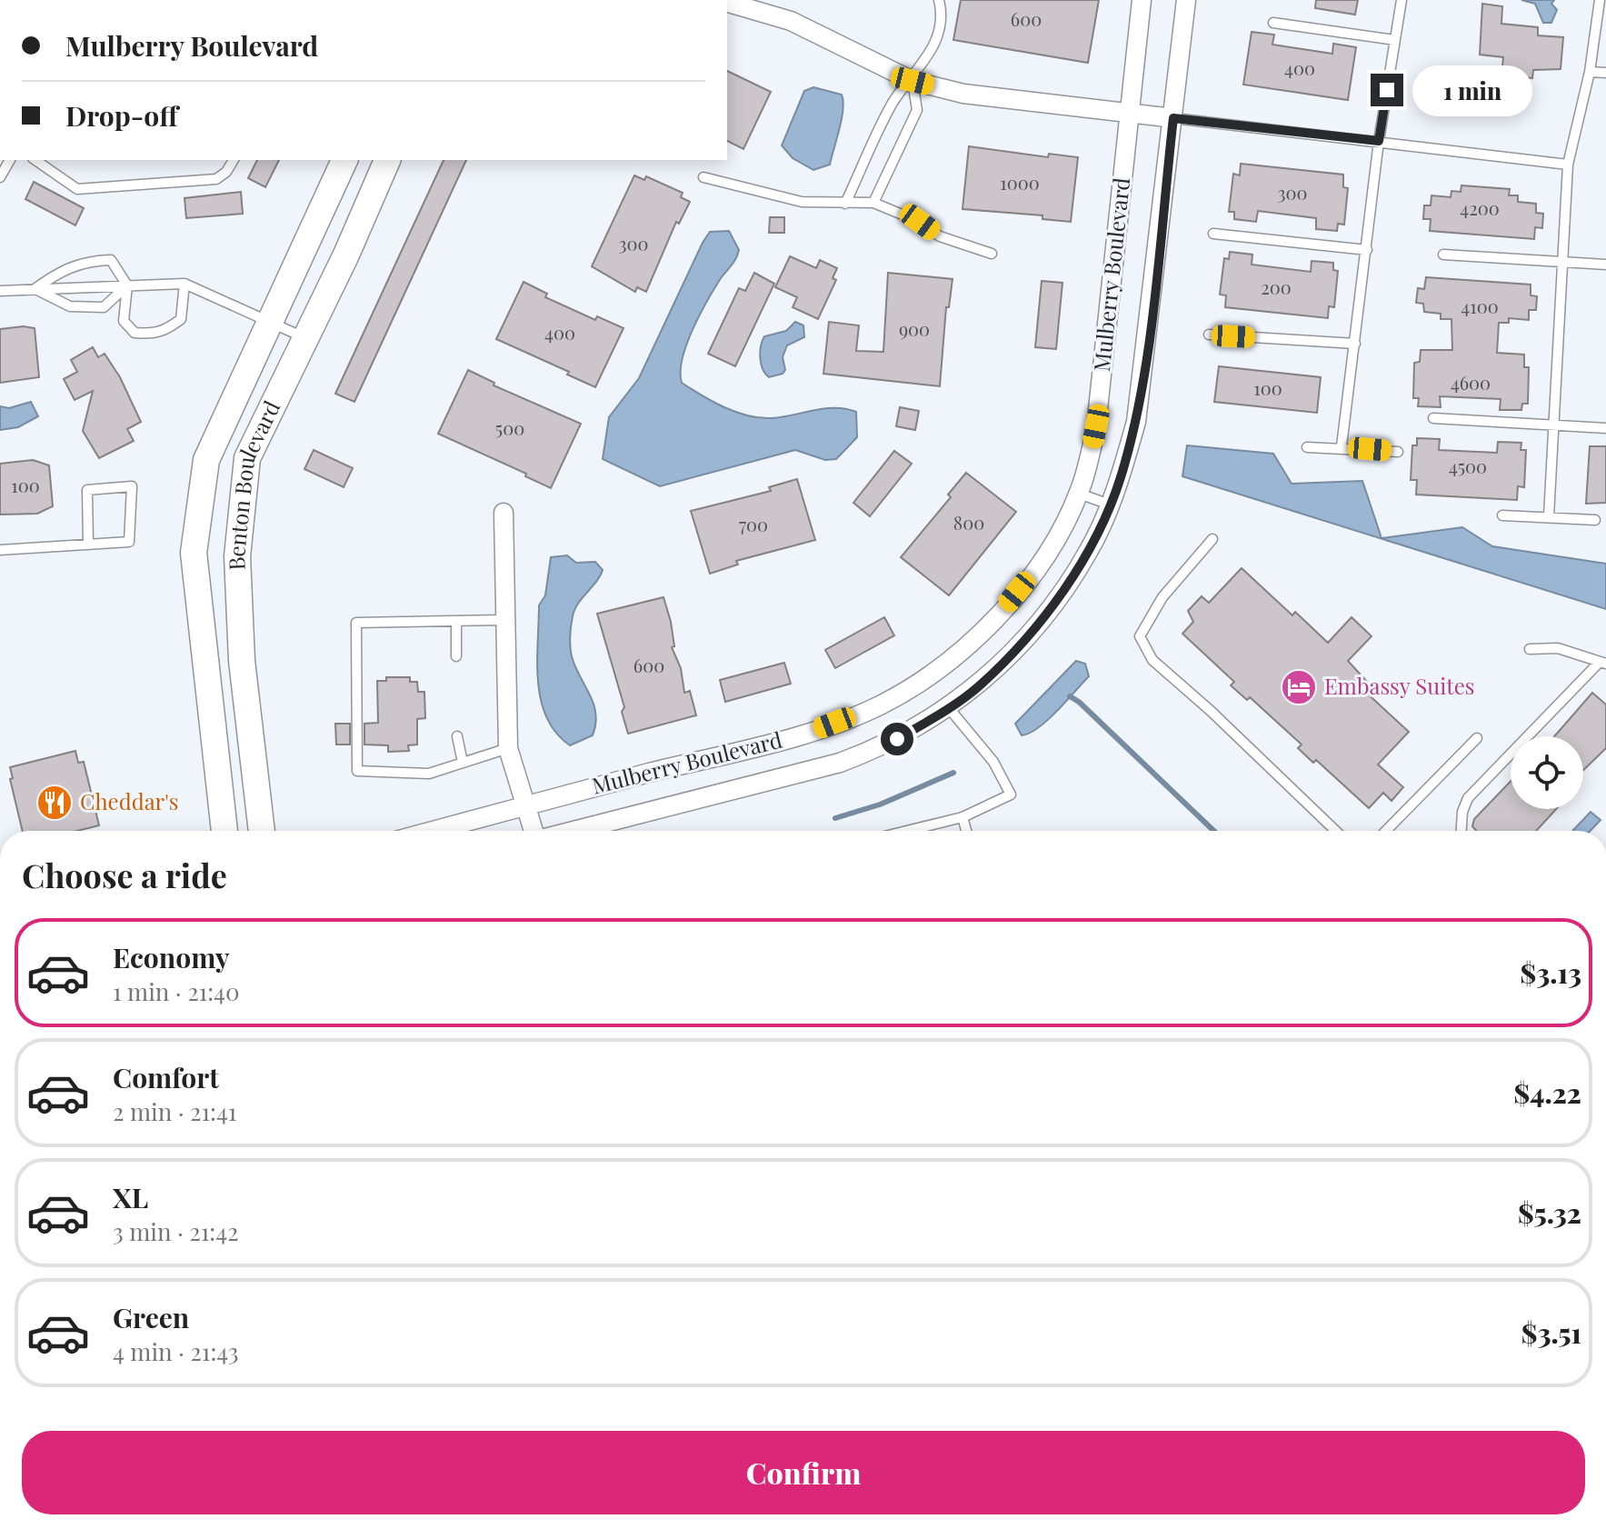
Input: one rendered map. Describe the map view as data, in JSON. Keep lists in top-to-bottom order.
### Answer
{
  "streets": {
    "street": ["Mulberry Boulevard", "Benton Boulevard"]
  },
  "places": {
    "hotel": ["Embassy Suites"],
    "restaurant": ["Cheddar's"]
  },
  "house_numbers": [
    "600",
    "400",
    "1000",
    "300",
    "4200",
    "300",
    "200",
    "4100",
    "900",
    "400",
    "4600",
    "100",
    "500",
    "4500",
    "100",
    "800",
    "700",
    "600"
  ],
  "page": {
    "banner": ["Mulberry Boulevard", "Drop-off"],
    "bubble": "1 min",
    "heading": "Choose a ride",
    "list": [
      {
        "name": "Economy",
        "note": "1 min · 21:40",
        "value": "$3.13"
      },
      {
        "name": "Comfort",
        "note": "2 min · 21:41",
        "value": "$4.22"
      },
      {
        "name": "XL",
        "note": "3 min · 21:42",
        "value": "$5.32"
      },
      {
        "name": "Green",
        "note": "4 min · 21:43",
        "value": "$3.51"
      }
    ],
    "buttons": "Confirm"
  }
}
